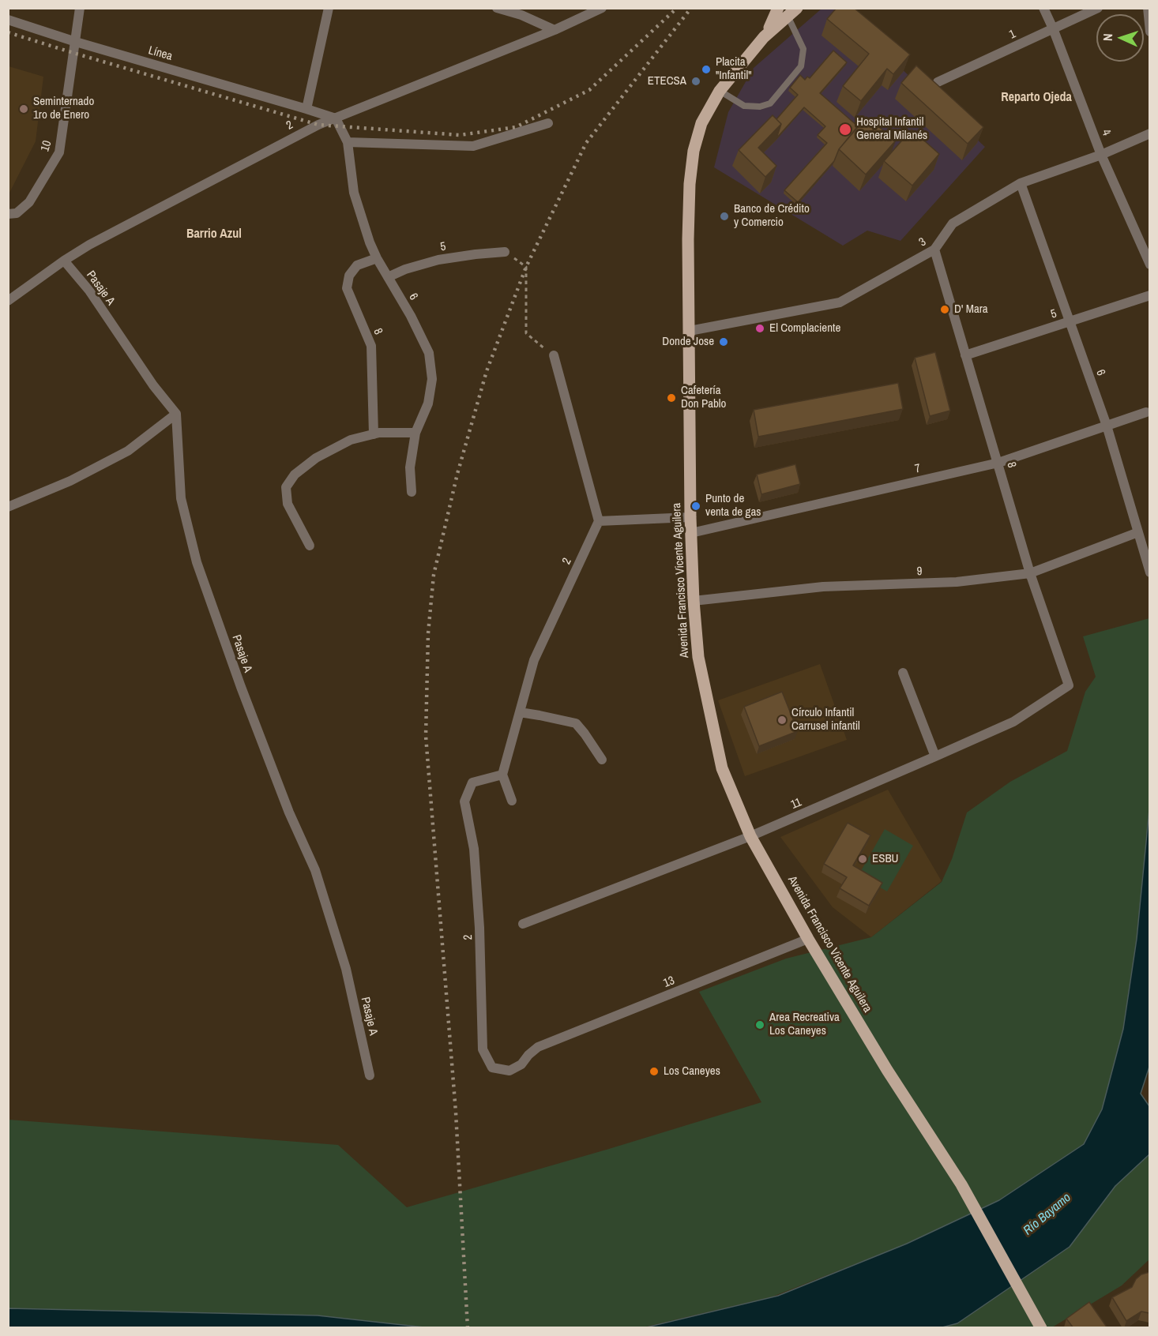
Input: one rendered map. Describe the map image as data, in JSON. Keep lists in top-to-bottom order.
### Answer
{
  "streets": {
    "main road": ["Avenida Francisco Vicente Aguilera"],
    "street": [
      "1",
      "Línea",
      "2",
      "4",
      "10",
      "3",
      "5",
      "Pasaje A",
      "6",
      "8",
      "7",
      "9",
      "11",
      "13"
    ]
  },
  "crossings": [
    ["1", "4"],
    ["Línea", "10"],
    ["2", "Pasaje A"],
    ["2", "6"],
    ["2", "13"],
    ["4", "3"],
    ["3", "6"],
    ["3", "8"],
    ["3", "Avenida Francisco Vicente Aguilera"],
    ["5", "6"],
    ["5", "8"],
    ["6", "8"],
    ["6", "7"],
    ["6", "9"],
    ["8", "7"],
    ["8", "9"],
    ["8", "11"],
    ["7", "Avenida Francisco Vicente Aguilera"],
    ["9", "Avenida Francisco Vicente Aguilera"],
    ["Avenida Francisco Vicente Aguilera", "11"],
    ["Avenida Francisco Vicente Aguilera", "13"]
  ],
  "districts": ["Reparto Ojeda", "Barrio Azul"],
  "water": ["Río Bayamo"],
  "places": [
    "Placita \"Infantil\"",
    "ETECSA",
    "Seminternado 1ro de Enero",
    "Hospital Infantil General Milanés",
    "Banco de Crédito y Comercio",
    "D' Mara",
    "El Complaciente",
    "Donde Jose",
    "Cafetería Don Pablo",
    "Punto de venta de gas",
    "Círculo Infantil Carrusel infantil",
    "ESBU",
    "Area Recreativa Los Caneyes",
    "Los Caneyes"
  ],
  "north": "left"
}
